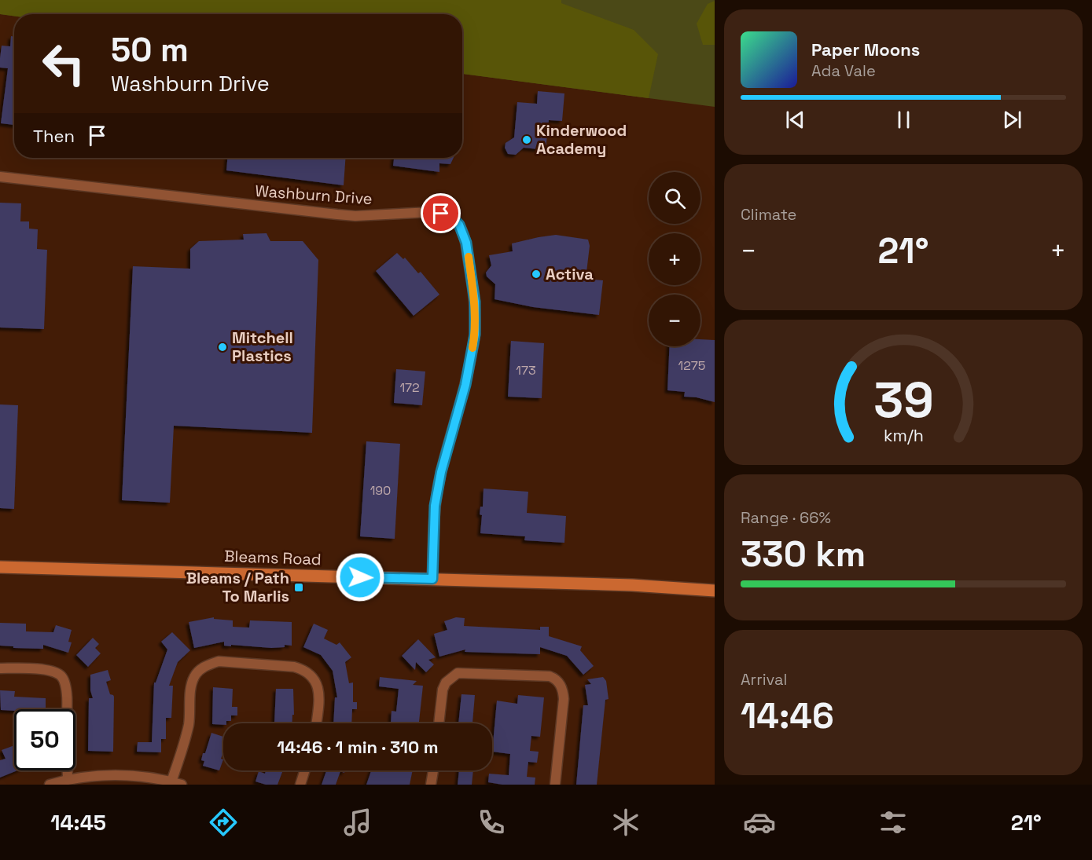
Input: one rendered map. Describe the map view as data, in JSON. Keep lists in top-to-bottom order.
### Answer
{
  "streets": {
    "main road": ["Bleams Road"],
    "street": ["Washburn Drive"]
  },
  "crossings": [
    ["Washburn Drive", "Bleams Road"]
  ],
  "places": {
    "other": ["Kinderwood Academy", "Activa", "Mitchell Plastics"],
    "transit": ["Bleams / Path To Marlis"]
  },
  "house_numbers": [
    "1275",
    "173",
    "172",
    "190"
  ],
  "page": {
    "turn": ["50 m", "Washburn Drive"],
    "song": ["Paper Moons", "Ada Vale"],
    "then": "Then",
    "tile": [
      "Climate",
      ["Range · 66%", "330 km"],
      ["Arrival", "14:46"]
    ],
    "map_buttons": ["+", "−"],
    "heat": ["−", "21°", "+"],
    "limit": "50",
    "trip": "14:46 · 1 min · 310 m",
    "tabs": ["14:45", "21°"],
    "gauge": ["39", "km/h"]
  }
}
